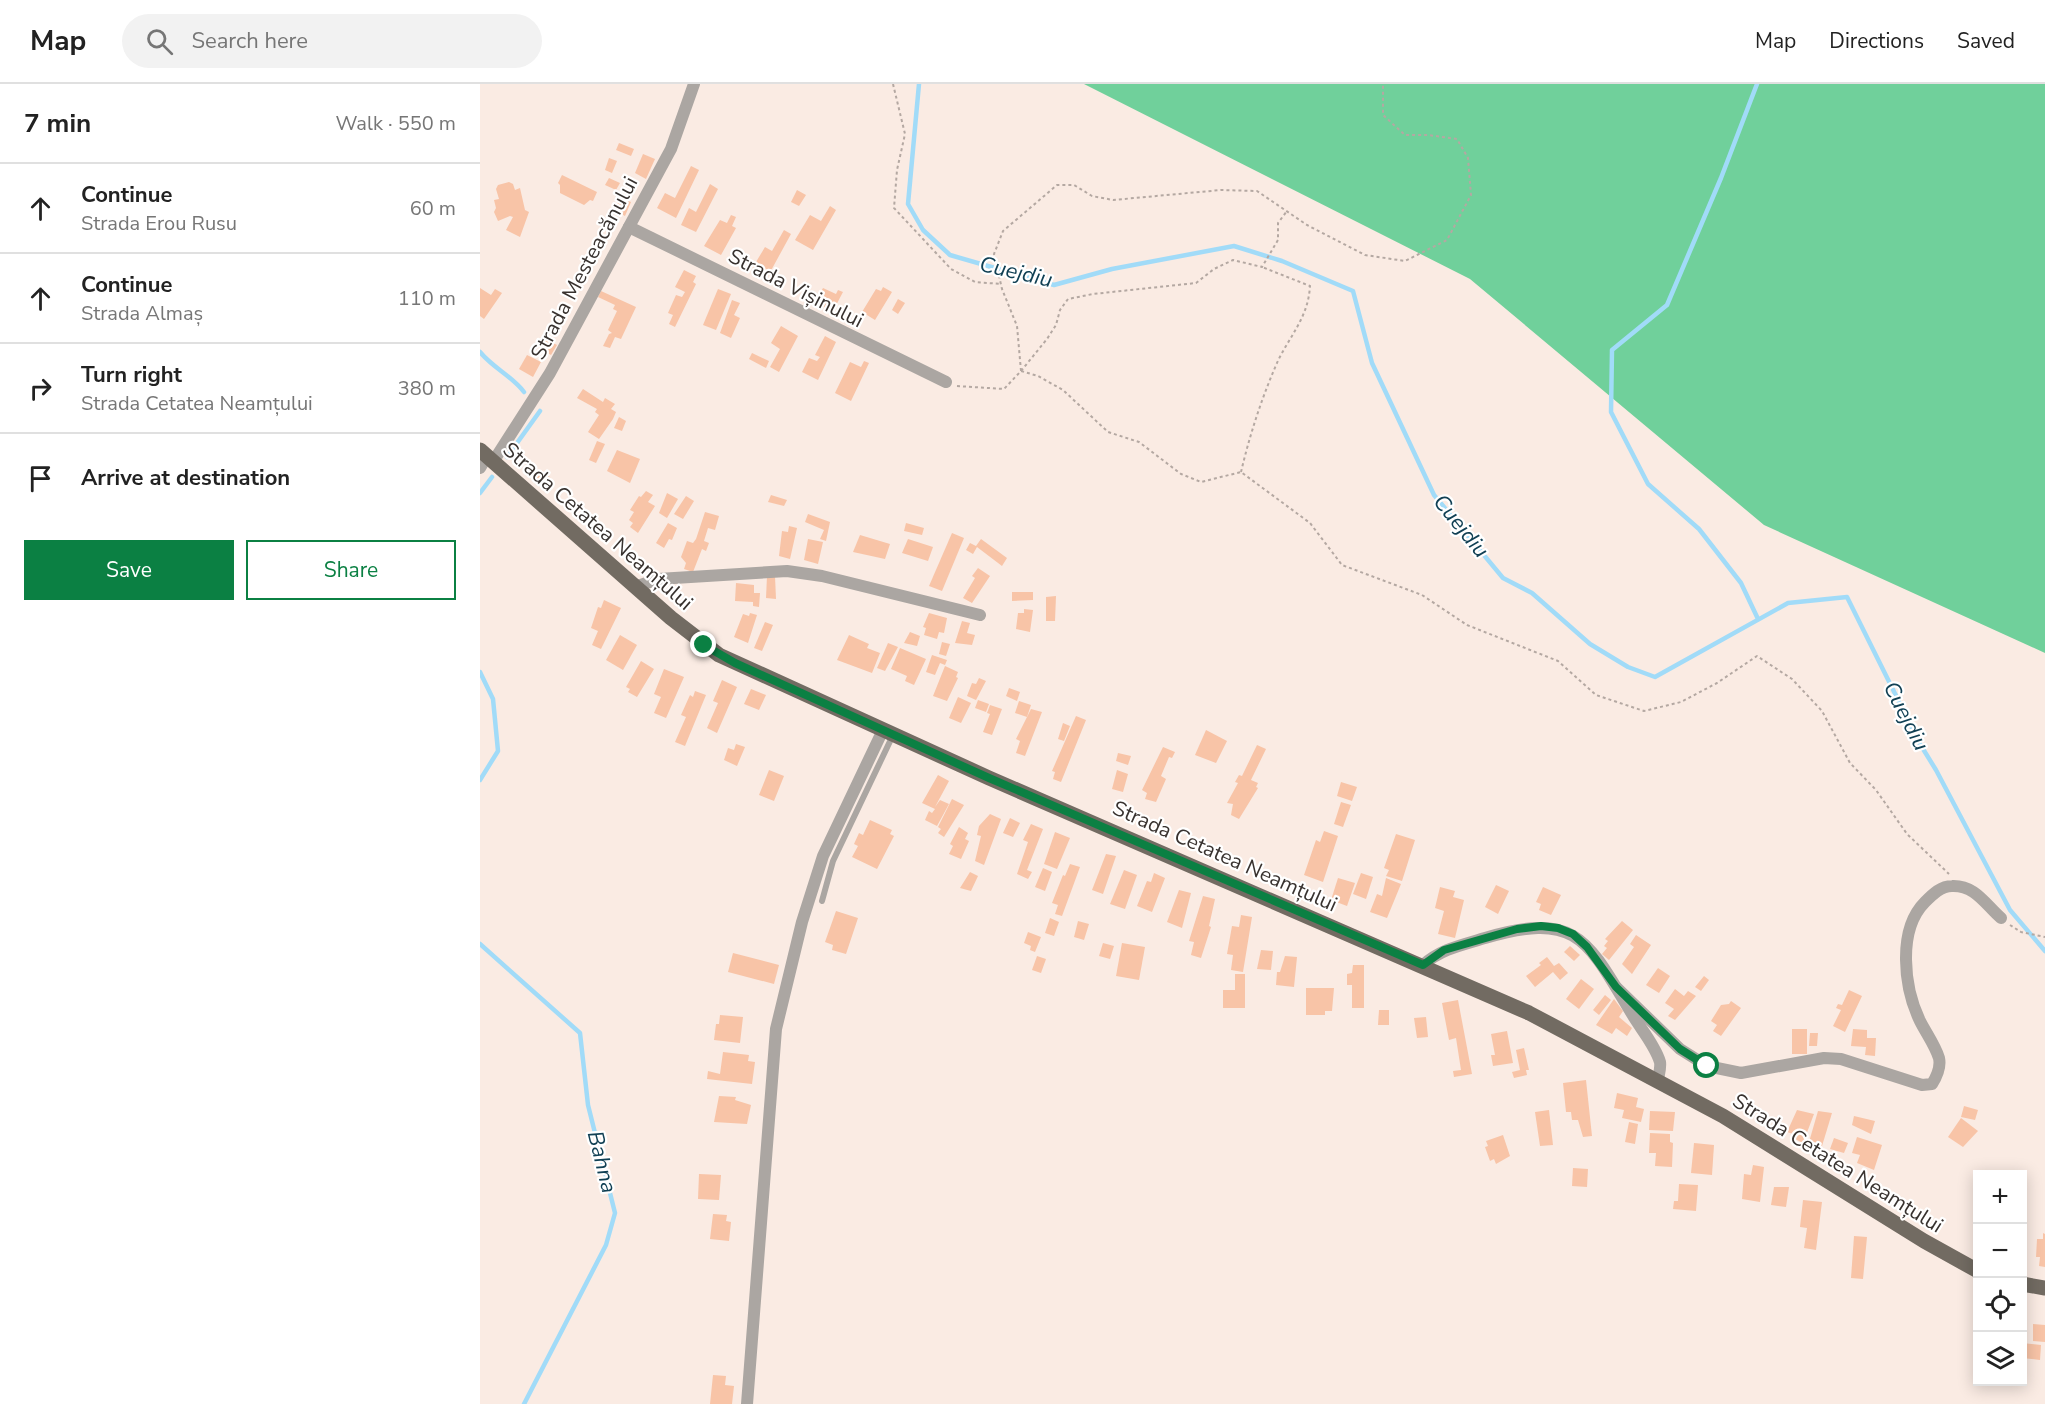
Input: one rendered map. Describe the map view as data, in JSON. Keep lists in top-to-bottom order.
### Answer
{
  "streets": {
    "main road": ["Strada Cetatea Neamțului"],
    "street": ["Strada Mesteacănului", "Strada Vișinului"]
  },
  "crossings": [
    ["Strada Mesteacănului", "Strada Vișinului"],
    ["Strada Mesteacănului", "Strada Cetatea Neamțului"]
  ],
  "water": ["Cuejdiu", "Bahna"],
  "page": {
    "header": "Map",
    "search": "Search here",
    "nav": ["Map", "Directions", "Saved"],
    "heading": ["7 min", "Walk · 550 m"],
    "list": [
      ["Continue", "Strada Erou Rusu", "60 m"],
      ["Continue", "Strada Almaș", "110 m"],
      ["Turn right", "Strada Cetatea Neamțului", "380 m"],
      "Arrive at destination"
    ],
    "buttons": ["Save", "Share"],
    "map_buttons": ["+", "−"]
  }
}
